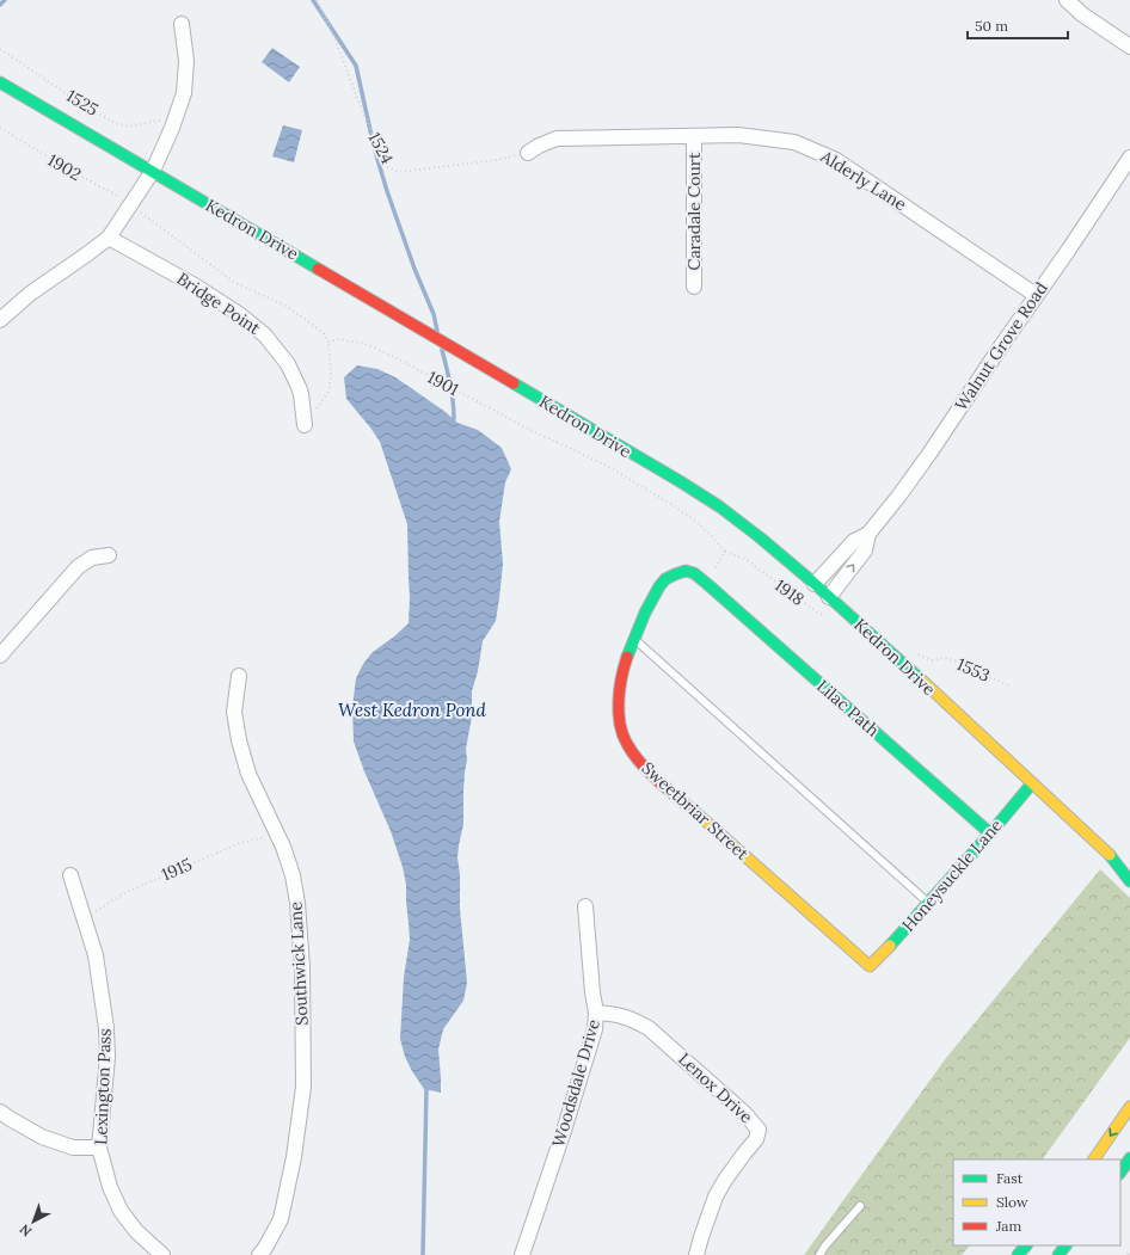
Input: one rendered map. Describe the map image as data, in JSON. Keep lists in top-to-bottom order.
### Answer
{
  "streets": {
    "street": [
      "Alderly Lane",
      "Caradale Court",
      "Kedron Drive",
      "Bridge Point",
      "Walnut Grove Road",
      "Lilac Path",
      "Sweetbriar Street",
      "Honeysuckle Lane",
      "Southwick Lane",
      "Woodsdale Drive",
      "Lexington Pass",
      "Lenox Drive"
    ],
    "path": [
      "1525",
      "1524",
      "1902",
      "1901",
      "1918",
      "1553",
      "1915"
    ]
  },
  "crossings": [
    ["1524", "Alderly Lane"],
    ["Alderly Lane", "Caradale Court"],
    ["Alderly Lane", "Walnut Grove Road"],
    ["Kedron Drive", "Walnut Grove Road"],
    ["Kedron Drive", "1918"],
    ["Kedron Drive", "Honeysuckle Lane"],
    ["Walnut Grove Road", "1918"],
    ["1901", "1918"],
    ["Lilac Path", "Sweetbriar Street"],
    ["Lilac Path", "Honeysuckle Lane"],
    ["Sweetbriar Street", "Honeysuckle Lane"],
    ["1915", "Southwick Lane"],
    ["1915", "Lexington Pass"],
    ["Woodsdale Drive", "Lenox Drive"]
  ],
  "water": ["West Kedron Pond"],
  "legend": ["Fast", "Slow", "Jam"],
  "scale_bar": "50 m",
  "north": "bottom left"
}
